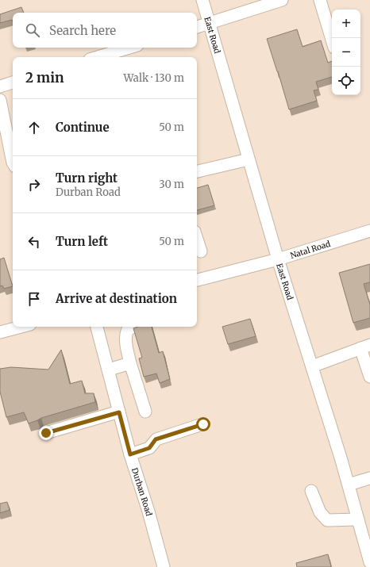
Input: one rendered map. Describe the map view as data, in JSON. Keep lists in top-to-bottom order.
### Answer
{
  "streets": {
    "street": ["East Road", "Natal Road", "Durban Road"]
  },
  "crossings": [
    ["East Road", "Natal Road"]
  ],
  "page": {
    "map_buttons": ["+", "−"],
    "search": "Search here",
    "heading": ["2 min", "Walk · 130 m"],
    "list": [
      ["Continue", "50 m"],
      ["Turn right", "Durban Road", "30 m"],
      ["Turn left", "50 m"],
      "Arrive at destination"
    ]
  }
}
